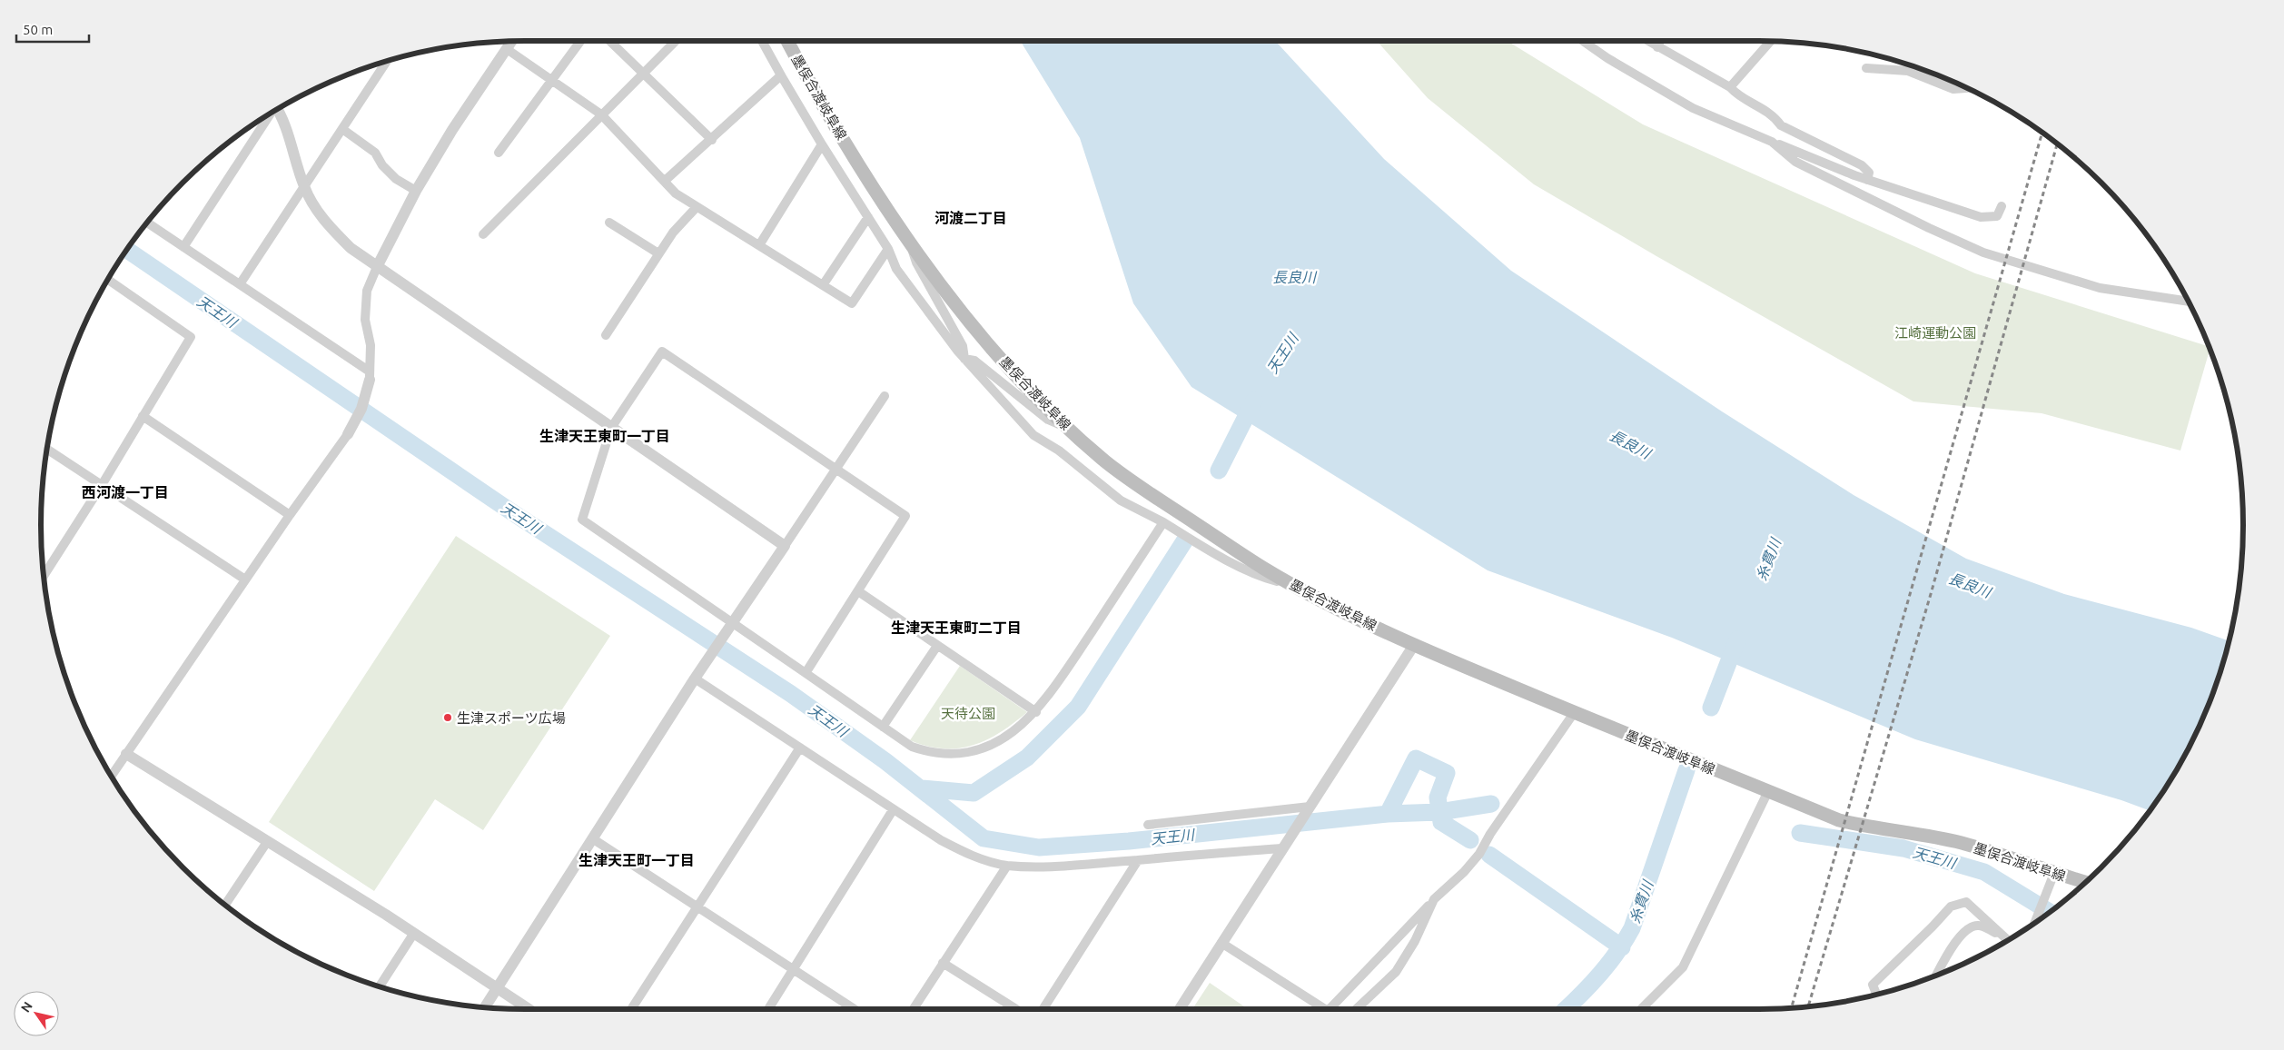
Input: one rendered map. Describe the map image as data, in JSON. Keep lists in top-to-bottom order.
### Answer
{
  "streets": {
    "main road": ["墨俣合渡岐阜線"]
  },
  "districts": [
    "河渡二丁目",
    "生津天王東町一丁目",
    "西河渡一丁目",
    "生津天王東町二丁目",
    "生津天王町一丁目"
  ],
  "water": ["長良川", "天王川", "糸貫川"],
  "parks": ["江崎運動公園", "天待公園"],
  "places": ["生津スポーツ広場"],
  "scale_bar": "50 m",
  "north": "top left"
}
